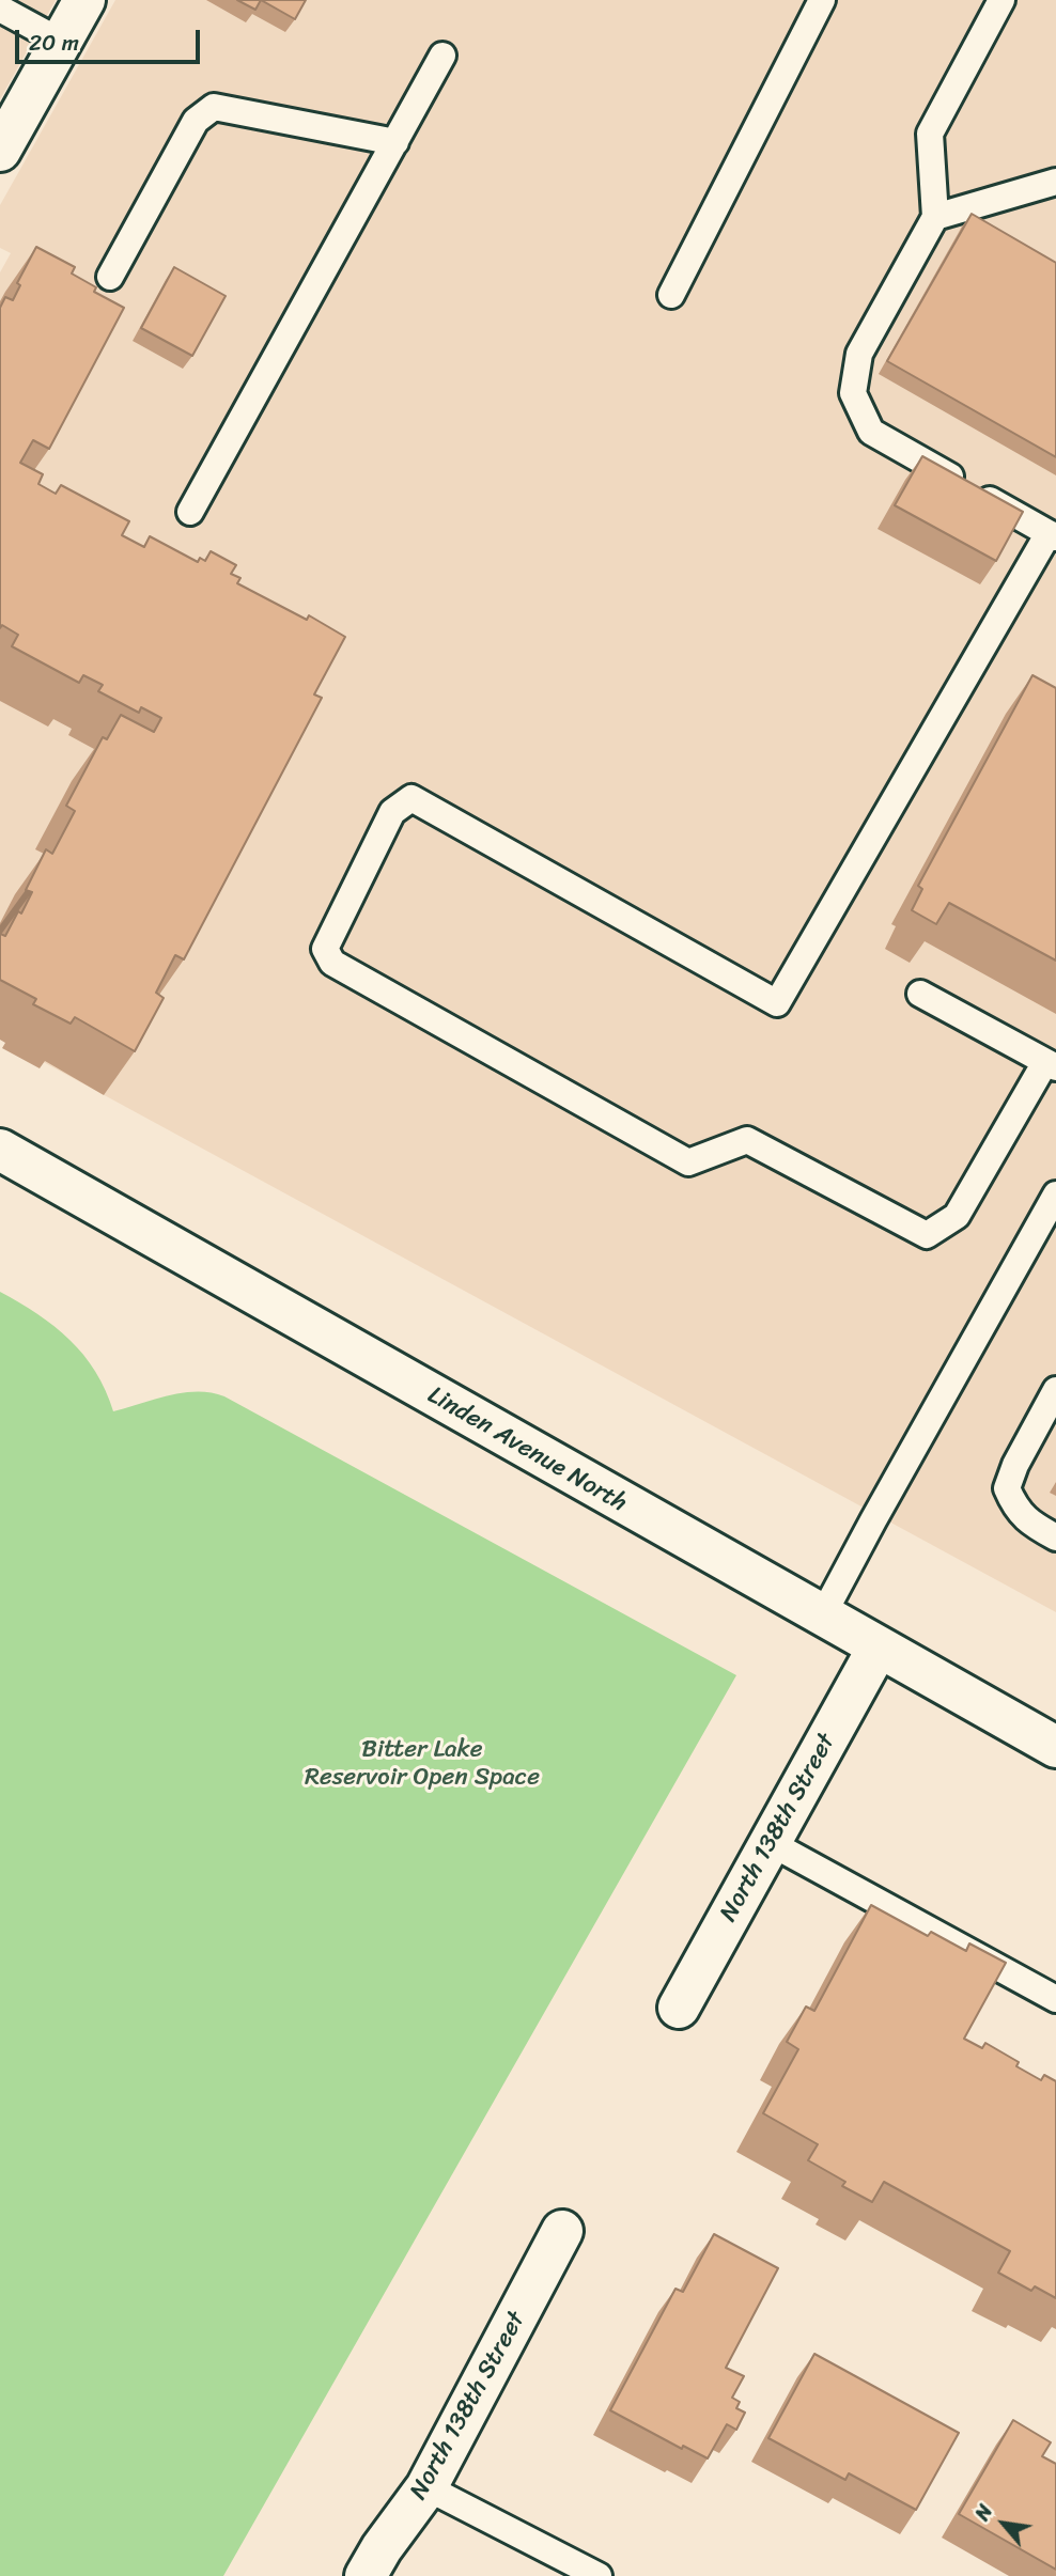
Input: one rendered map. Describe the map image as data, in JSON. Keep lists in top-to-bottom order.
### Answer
{
  "streets": {
    "street": ["Linden Avenue North", "North 138th Street"]
  },
  "crossings": [
    ["Linden Avenue North", "North 138th Street"]
  ],
  "parks": ["Bitter Lake Reservoir Open Space"],
  "scale_bar": "20 m",
  "north": "top left"
}
